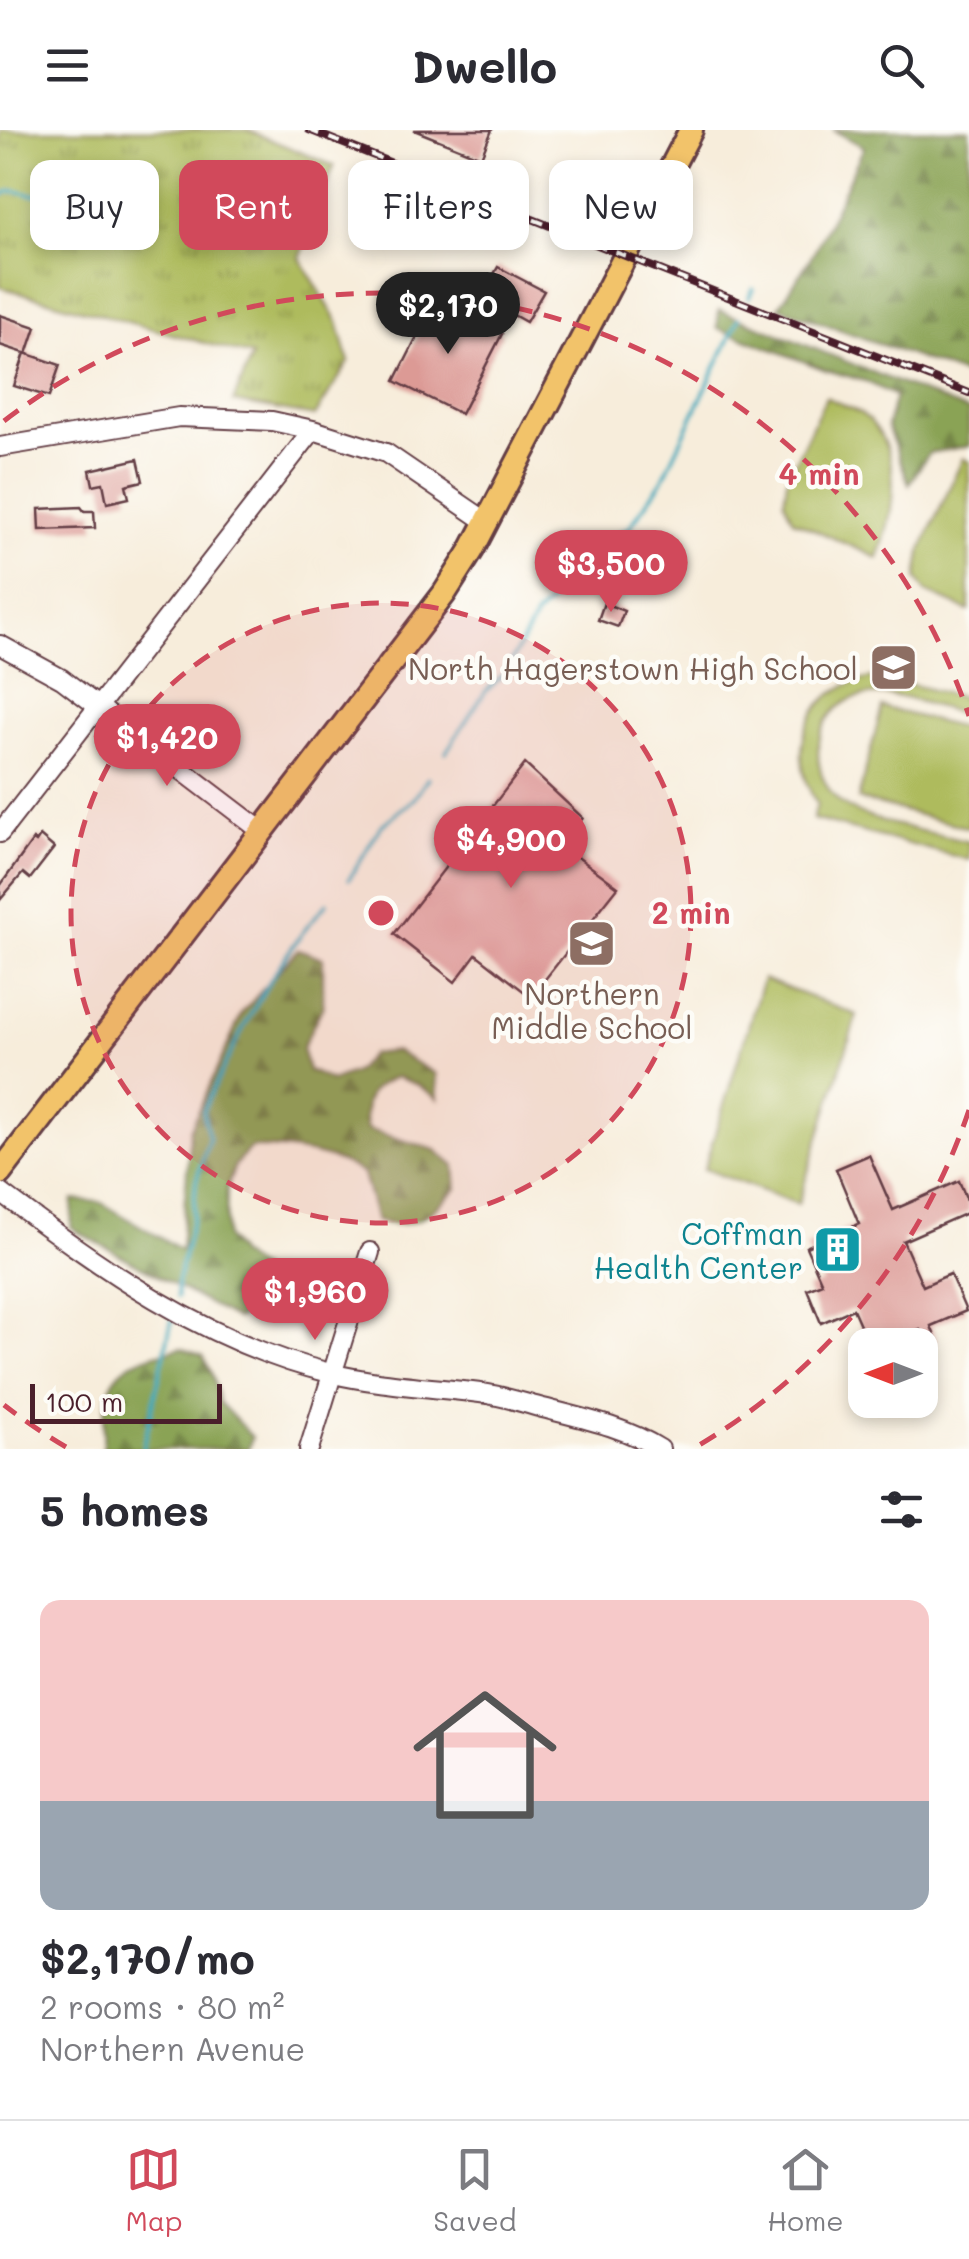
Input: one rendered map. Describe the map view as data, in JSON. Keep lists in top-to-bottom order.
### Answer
{
  "places": {
    "school or university": ["North Hagerstown High School", "Northern Middle School"],
    "building": ["Coffman Health Center"]
  },
  "scale_bar": "100 m",
  "north": "left",
  "page": {
    "header": "Dwello",
    "chip": [
      "Buy",
      "Rent",
      "Filters",
      "New"
    ],
    "price": [
      "$2,170",
      "$3,500",
      "$1,420",
      "$4,900",
      "$1,960"
    ],
    "scale": "100 m",
    "heading": "5 homes",
    "list": [
      {
        "name": "$2,170/mo",
        "note": "2 rooms · 80 m² · Northern Avenue"
      }
    ],
    "tabs": ["Map", "Saved", "Home"]
  },
  "rings": ["4 min", "2 min"]
}
